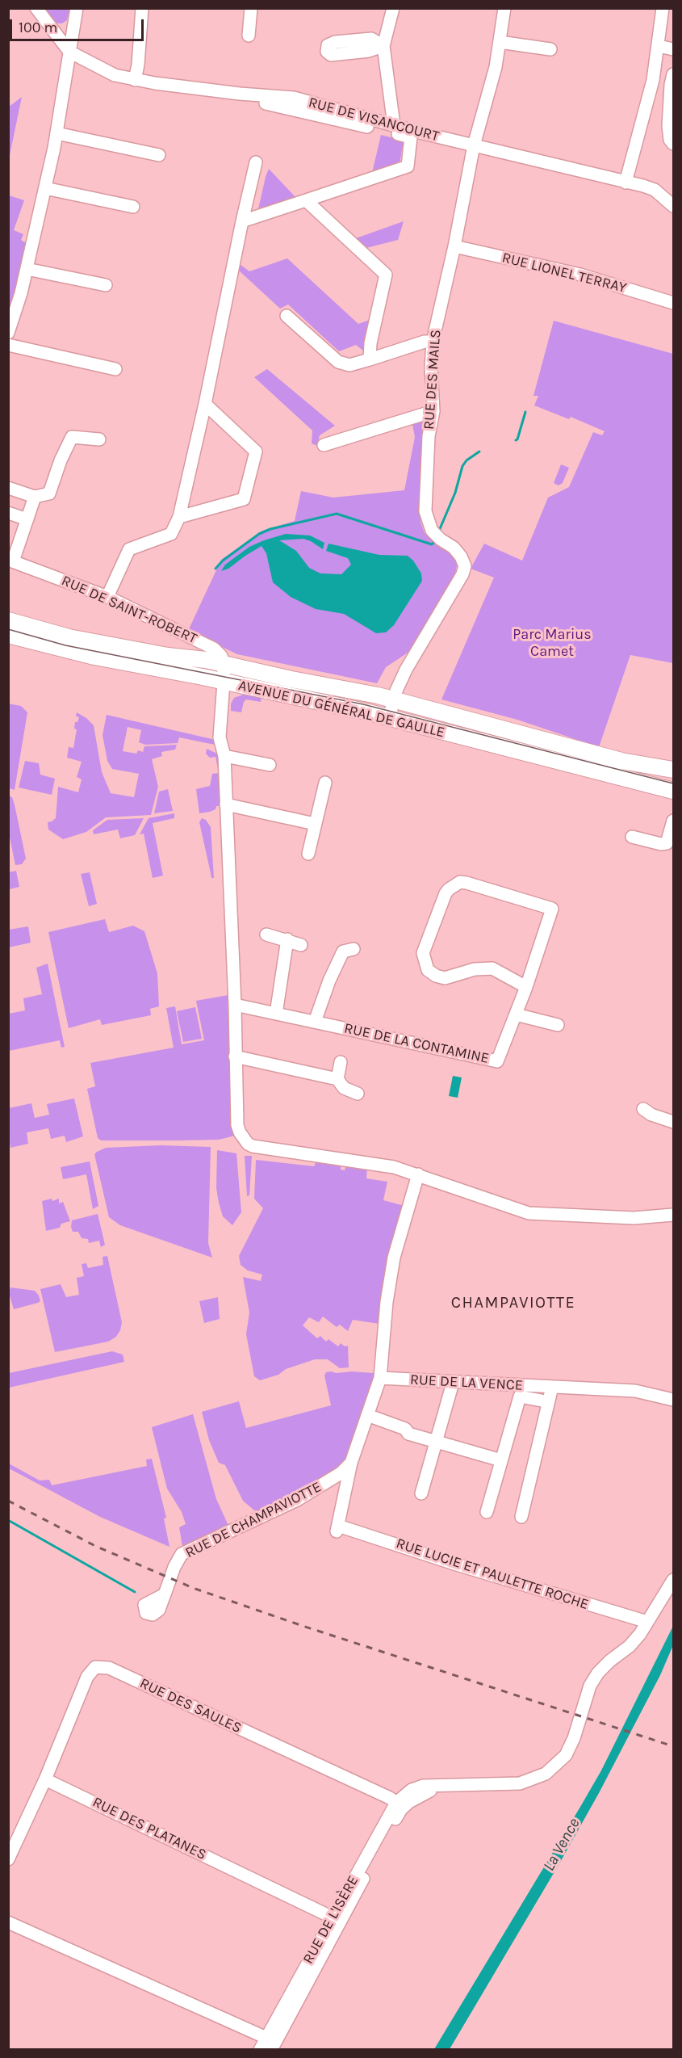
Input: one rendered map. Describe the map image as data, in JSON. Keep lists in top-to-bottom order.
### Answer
{
  "streets": {
    "main road": ["AVENUE DU GÉNÉRAL DE GAULLE"],
    "street": [
      "RUE DE VISANCOURT",
      "RUE LIONEL TERRAY",
      "RUE DES MAILS",
      "RUE DE SAINT-ROBERT",
      "RUE DE LA CONTAMINE",
      "RUE DE LA VENCE",
      "RUE DE CHAMPAVIOTTE",
      "RUE LUCIE ET PAULETTE ROCHE",
      "RUE DES SAULES",
      "RUE DES PLATANES",
      "RUE DE L'ISÈRE"
    ]
  },
  "crossings": [
    ["RUE DE VISANCOURT", "RUE DES MAILS"],
    ["RUE LIONEL TERRAY", "RUE DES MAILS"],
    ["RUE DES MAILS", "AVENUE DU GÉNÉRAL DE GAULLE"],
    ["RUE DE SAINT-ROBERT", "AVENUE DU GÉNÉRAL DE GAULLE"],
    ["RUE DE CHAMPAVIOTTE", "RUE LUCIE ET PAULETTE ROCHE"],
    ["RUE LUCIE ET PAULETTE ROCHE", "RUE DE L'ISÈRE"],
    ["RUE DES SAULES", "RUE DES PLATANES"],
    ["RUE DES SAULES", "RUE DE L'ISÈRE"],
    ["RUE DES PLATANES", "RUE DE L'ISÈRE"]
  ],
  "districts": ["CHAMPAVIOTTE"],
  "water": ["La Vence"],
  "parks": ["Parc Marius Camet"],
  "scale_bar": "100 m"
}
